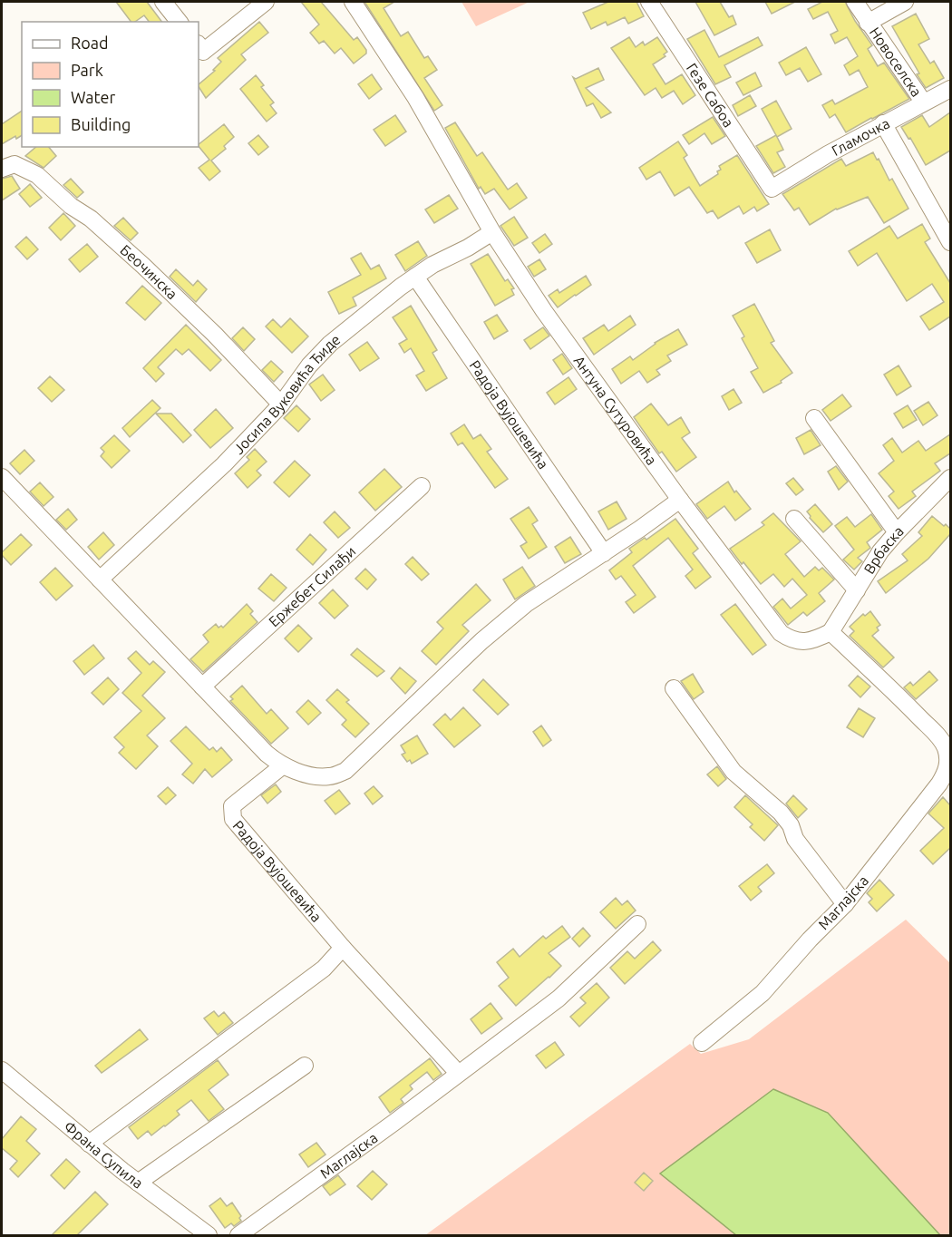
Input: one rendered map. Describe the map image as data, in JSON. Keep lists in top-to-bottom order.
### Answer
{
  "streets": {
    "street": [
      "Новоселска",
      "Гезе Сабоа",
      "Гламочка",
      "Беочинска",
      "Јосипа Вуковића Ђиде",
      "Антуна Сутуровића",
      "Радоја Вујошевића",
      "Врбаска",
      "Ержебет Силађи",
      "Маглајска",
      "Франа Супила"
    ]
  },
  "crossings": [
    ["Новоселска", "Гламочка"],
    ["Гезе Сабоа", "Гламочка"],
    ["Беочинска", "Јосипа Вуковића Ђиде"],
    ["Јосипа Вуковића Ђиде", "Антуна Сутуровића"],
    ["Јосипа Вуковића Ђиде", "Радоја Вујошевића"],
    ["Антуна Сутуровића", "Врбаска"]
  ],
  "legend": [
    "Road",
    "Park",
    "Water",
    "Building"
  ]
}
